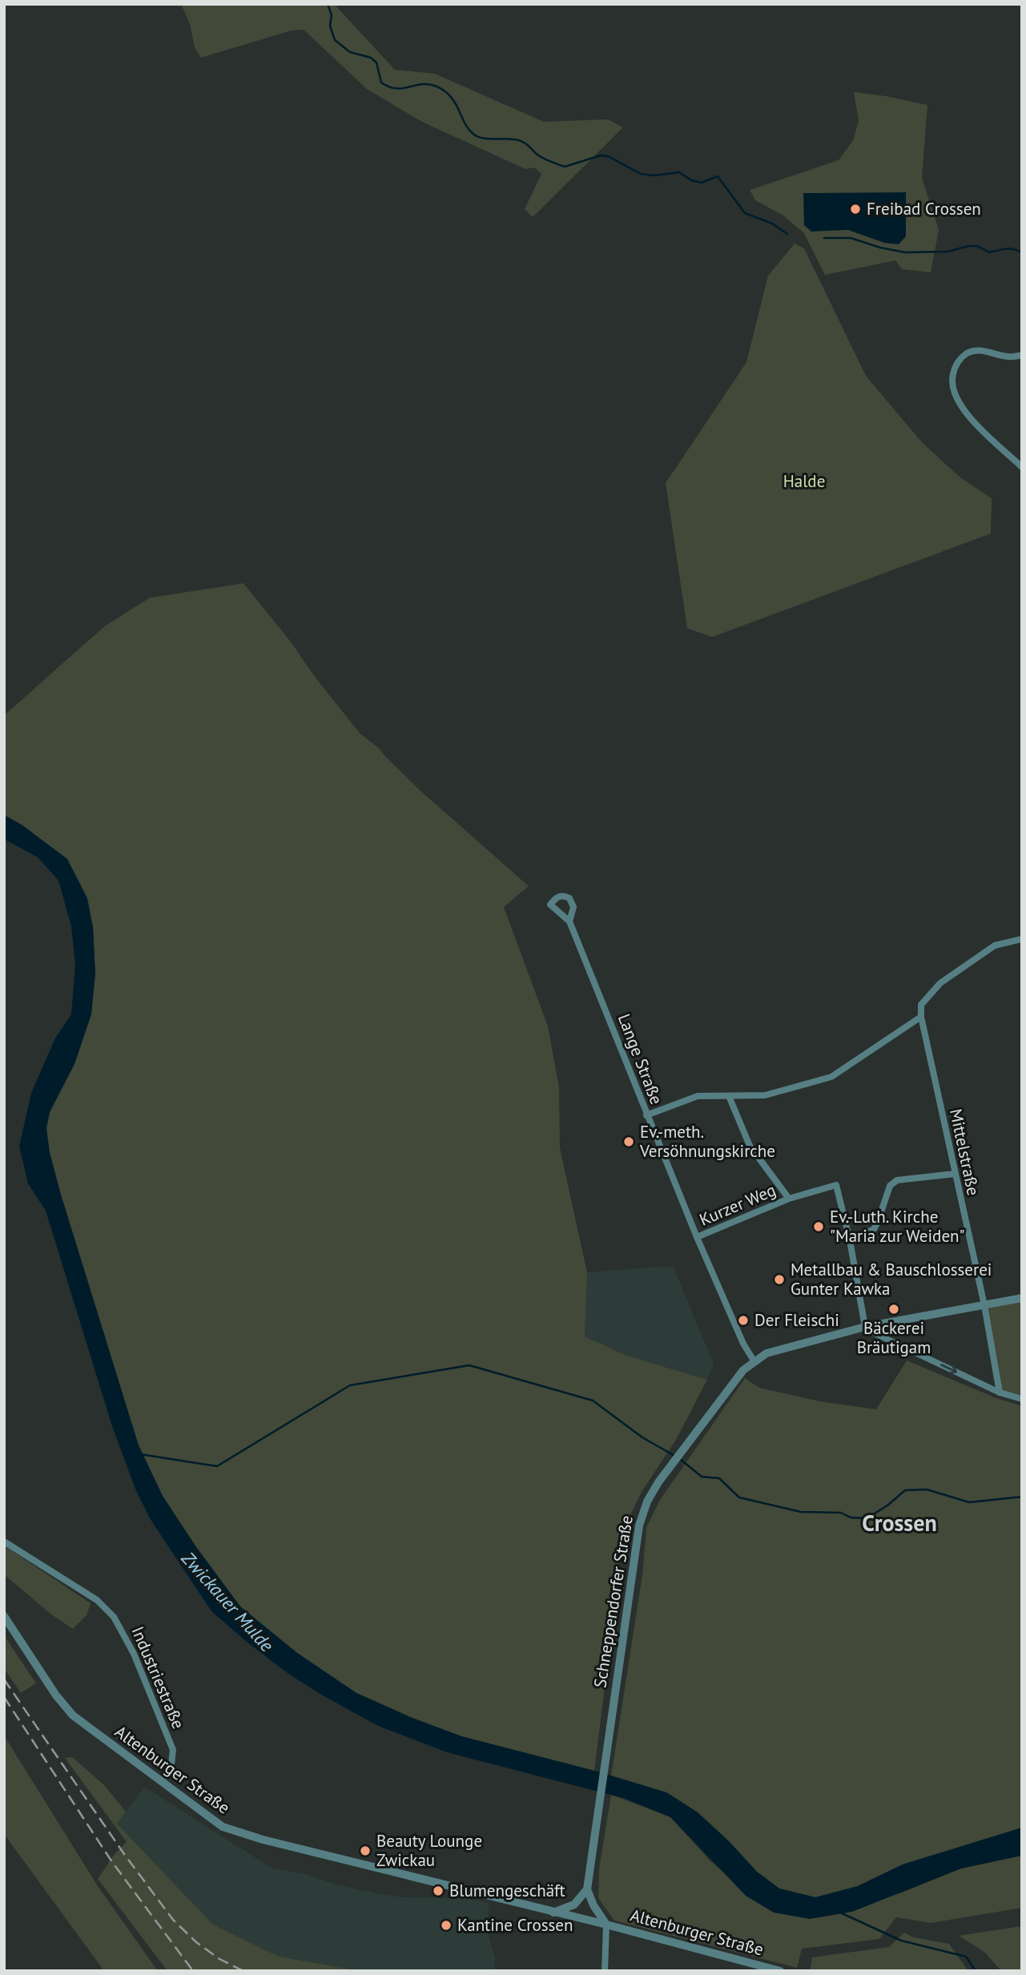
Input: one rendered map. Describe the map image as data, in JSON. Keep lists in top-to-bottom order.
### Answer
{
  "streets": {
    "street": [
      "Lange Straße",
      "Mittelstraße",
      "Kurzer Weg",
      "Schneppendorfer Straße",
      "Industriestraße",
      "Altenburger Straße"
    ]
  },
  "crossings": [
    ["Lange Straße", "Kurzer Weg"],
    ["Lange Straße", "Schneppendorfer Straße"],
    ["Mittelstraße", "Schneppendorfer Straße"],
    ["Industriestraße", "Altenburger Straße"]
  ],
  "districts": ["Crossen"],
  "water": ["Zwickauer Mulde"],
  "parks": ["Halde"],
  "places": [
    "Freibad Crossen",
    "Ev.-meth. Versöhnungskirche",
    "Ev.-Luth. Kirche \"Maria zur Weiden\"",
    "Metallbau & Bauschlosserei Gunter Kawka",
    "Bäckerei Bräutigam",
    "Der Fleischi",
    "Beauty Lounge Zwickau",
    "Blumengeschäft",
    "Kantine Crossen"
  ]
}
